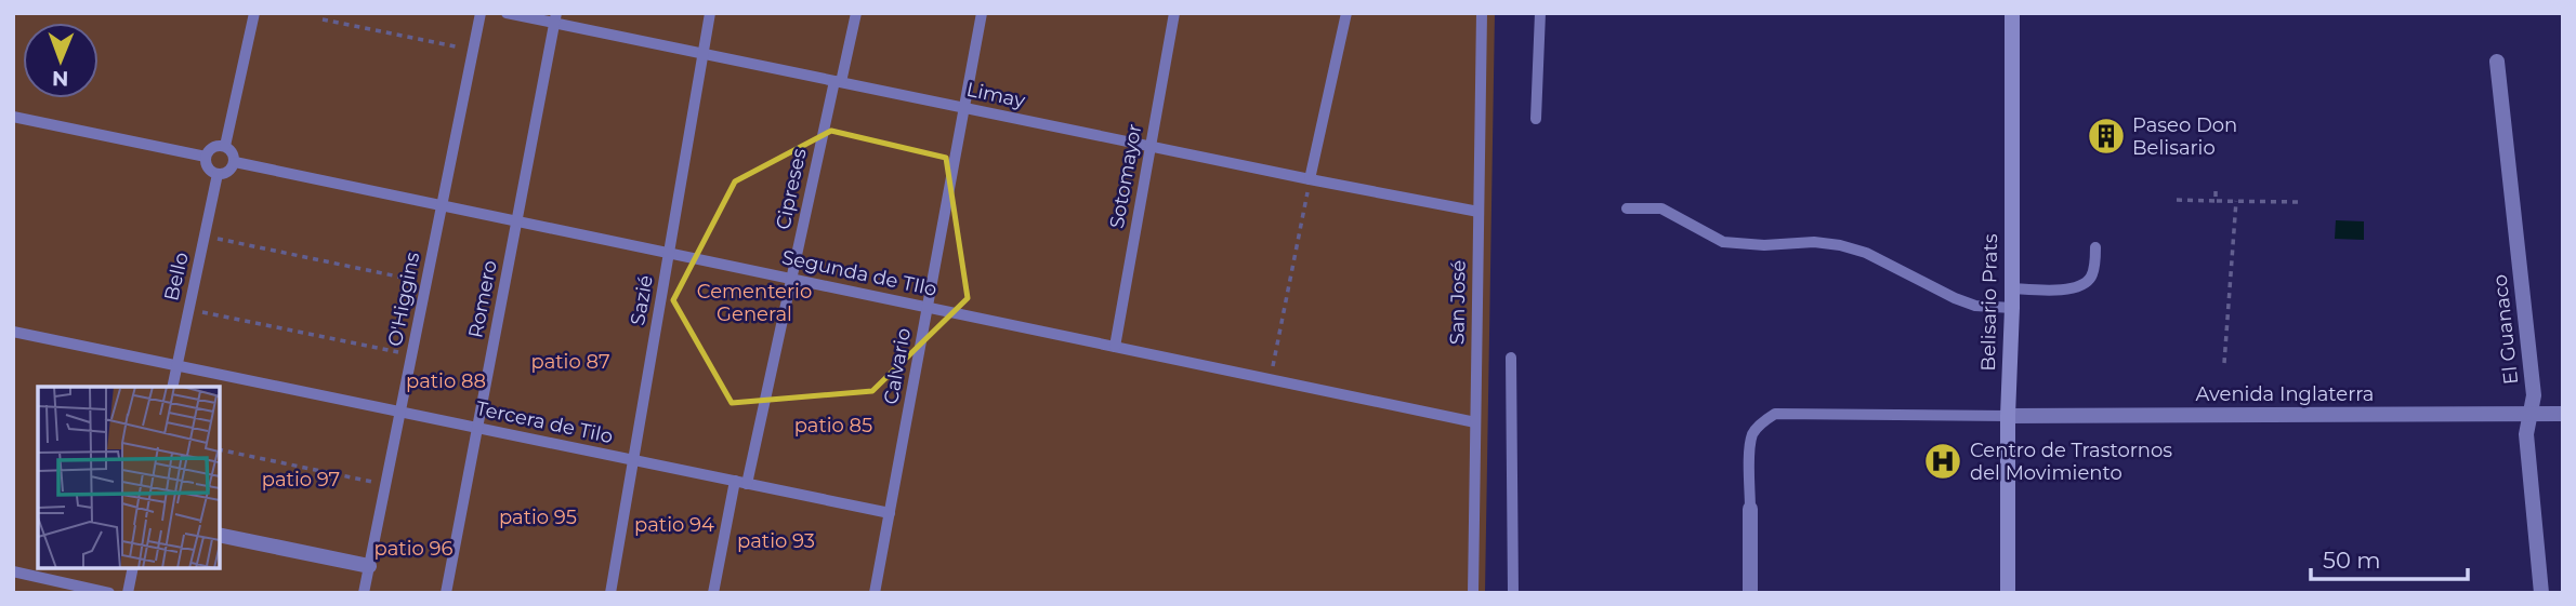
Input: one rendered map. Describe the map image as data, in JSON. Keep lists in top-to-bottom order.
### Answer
{
  "streets": {
    "street": ["Belisario Prats", "El Guanaco", "Avenida Inglaterra"],
    "lane": [
      "Limay",
      "Sotomayor",
      "Cipreses",
      "Segunda de TIlo",
      "Bello",
      "O'Higgins",
      "Romero",
      "Sazié",
      "San José",
      "Calvario",
      "Tercera de Tilo"
    ]
  },
  "crossings": [
    ["Limay", "Sotomayor"],
    ["Limay", "Cipreses"],
    ["Limay", "Romero"],
    ["Limay", "Sazié"],
    ["Limay", "San José"],
    ["Limay", "Calvario"],
    ["Sotomayor", "Segunda de TIlo"],
    ["Cipreses", "Segunda de TIlo"],
    ["Cipreses", "Tercera de Tilo"],
    ["Segunda de TIlo", "Bello"],
    ["Segunda de TIlo", "O'Higgins"],
    ["Segunda de TIlo", "Romero"],
    ["Segunda de TIlo", "Sazié"],
    ["Segunda de TIlo", "San José"],
    ["Segunda de TIlo", "Calvario"],
    ["Bello", "Tercera de Tilo"],
    ["O'Higgins", "Tercera de Tilo"],
    ["Romero", "Tercera de Tilo"],
    ["Sazié", "Tercera de Tilo"],
    ["Belisario Prats", "Avenida Inglaterra"],
    ["El Guanaco", "Avenida Inglaterra"],
    ["Calvario", "Tercera de Tilo"]
  ],
  "parks": [
    "Cementerio General",
    "patio 87",
    "patio 88",
    "patio 85",
    "patio 97",
    "patio 95",
    "patio 94",
    "patio 93",
    "patio 96"
  ],
  "places": {
    "building": ["Paseo Don Belisario"],
    "hospital": ["Centro de Trastornos del Movimiento"]
  },
  "scale_bar": "50 m",
  "north": "bottom"
}
